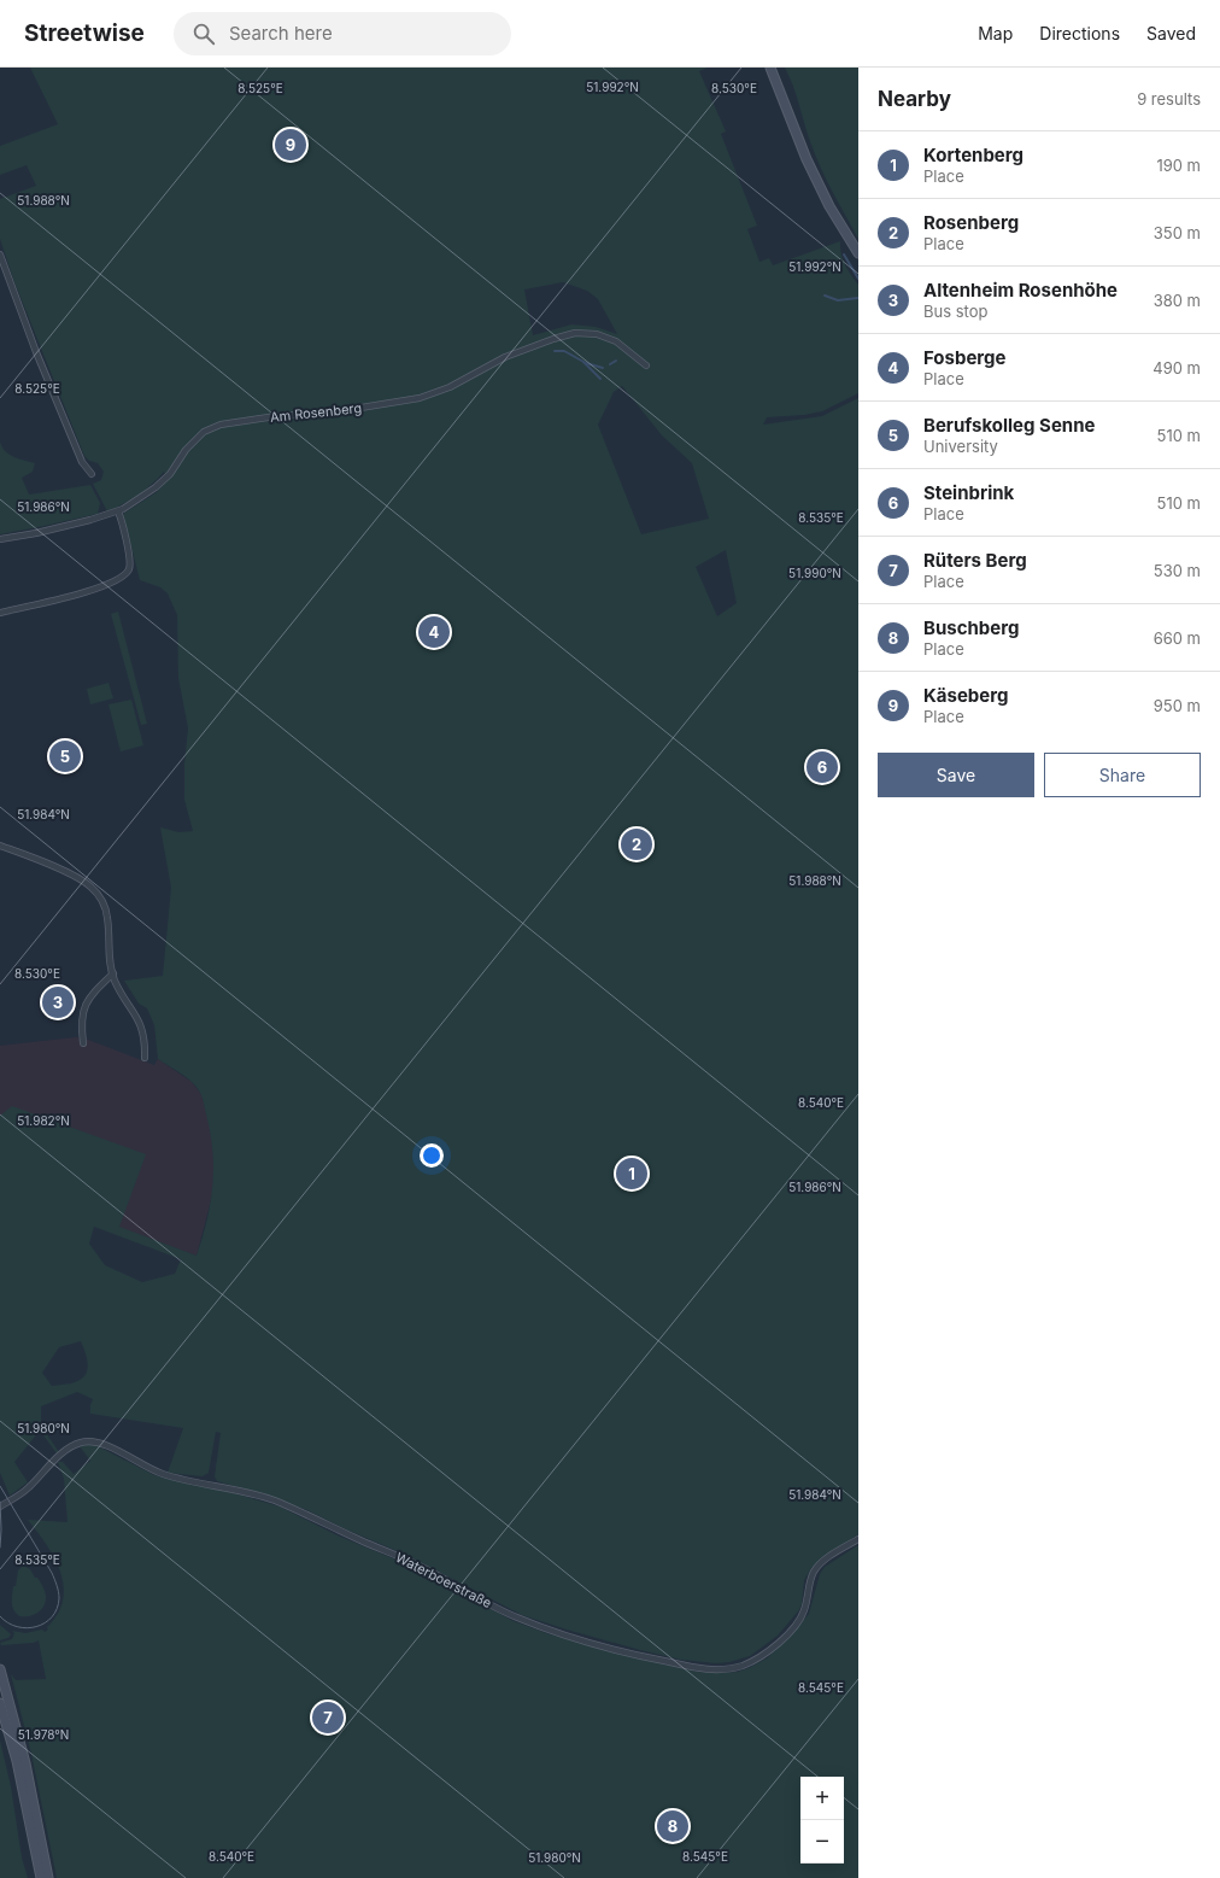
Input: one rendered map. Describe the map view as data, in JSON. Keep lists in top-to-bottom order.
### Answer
{
  "streets": {
    "street": ["Am Rosenberg", "Waterboerstraße"]
  },
  "page": {
    "header": "Streetwise",
    "search": "Search here",
    "nav": ["Map", "Directions", "Saved"],
    "heading": ["Nearby", "9 results"],
    "pins": [
      "9",
      "4",
      "5",
      "6",
      "2",
      "3",
      "1",
      "7",
      "8"
    ],
    "list": [
      {
        "mark": "1",
        "name": "Kortenberg",
        "note": "Place",
        "value": "190 m"
      },
      {
        "mark": "2",
        "name": "Rosenberg",
        "note": "Place",
        "value": "350 m"
      },
      {
        "mark": "3",
        "name": "Altenheim Rosenhöhe",
        "note": "Bus stop",
        "value": "380 m"
      },
      {
        "mark": "4",
        "name": "Fosberge",
        "note": "Place",
        "value": "490 m"
      },
      {
        "mark": "5",
        "name": "Berufskolleg Senne",
        "note": "University",
        "value": "510 m"
      },
      {
        "mark": "6",
        "name": "Steinbrink",
        "note": "Place",
        "value": "510 m"
      },
      {
        "mark": "7",
        "name": "Rüters Berg",
        "note": "Place",
        "value": "530 m"
      },
      {
        "mark": "8",
        "name": "Buschberg",
        "note": "Place",
        "value": "660 m"
      },
      {
        "mark": "9",
        "name": "Käseberg",
        "note": "Place",
        "value": "950 m"
      }
    ],
    "buttons": ["Save", "Share"],
    "map_buttons": ["+", "−"]
  },
  "coordinates": [
    "51.992°N",
    "8.530°E",
    "8.525°E",
    "51.988°N",
    "51.986°N",
    "8.535°E",
    "51.990°N",
    "51.984°N",
    "8.540°E",
    "51.982°N",
    "51.980°N",
    "8.545°E",
    "51.978°N"
  ]
}
